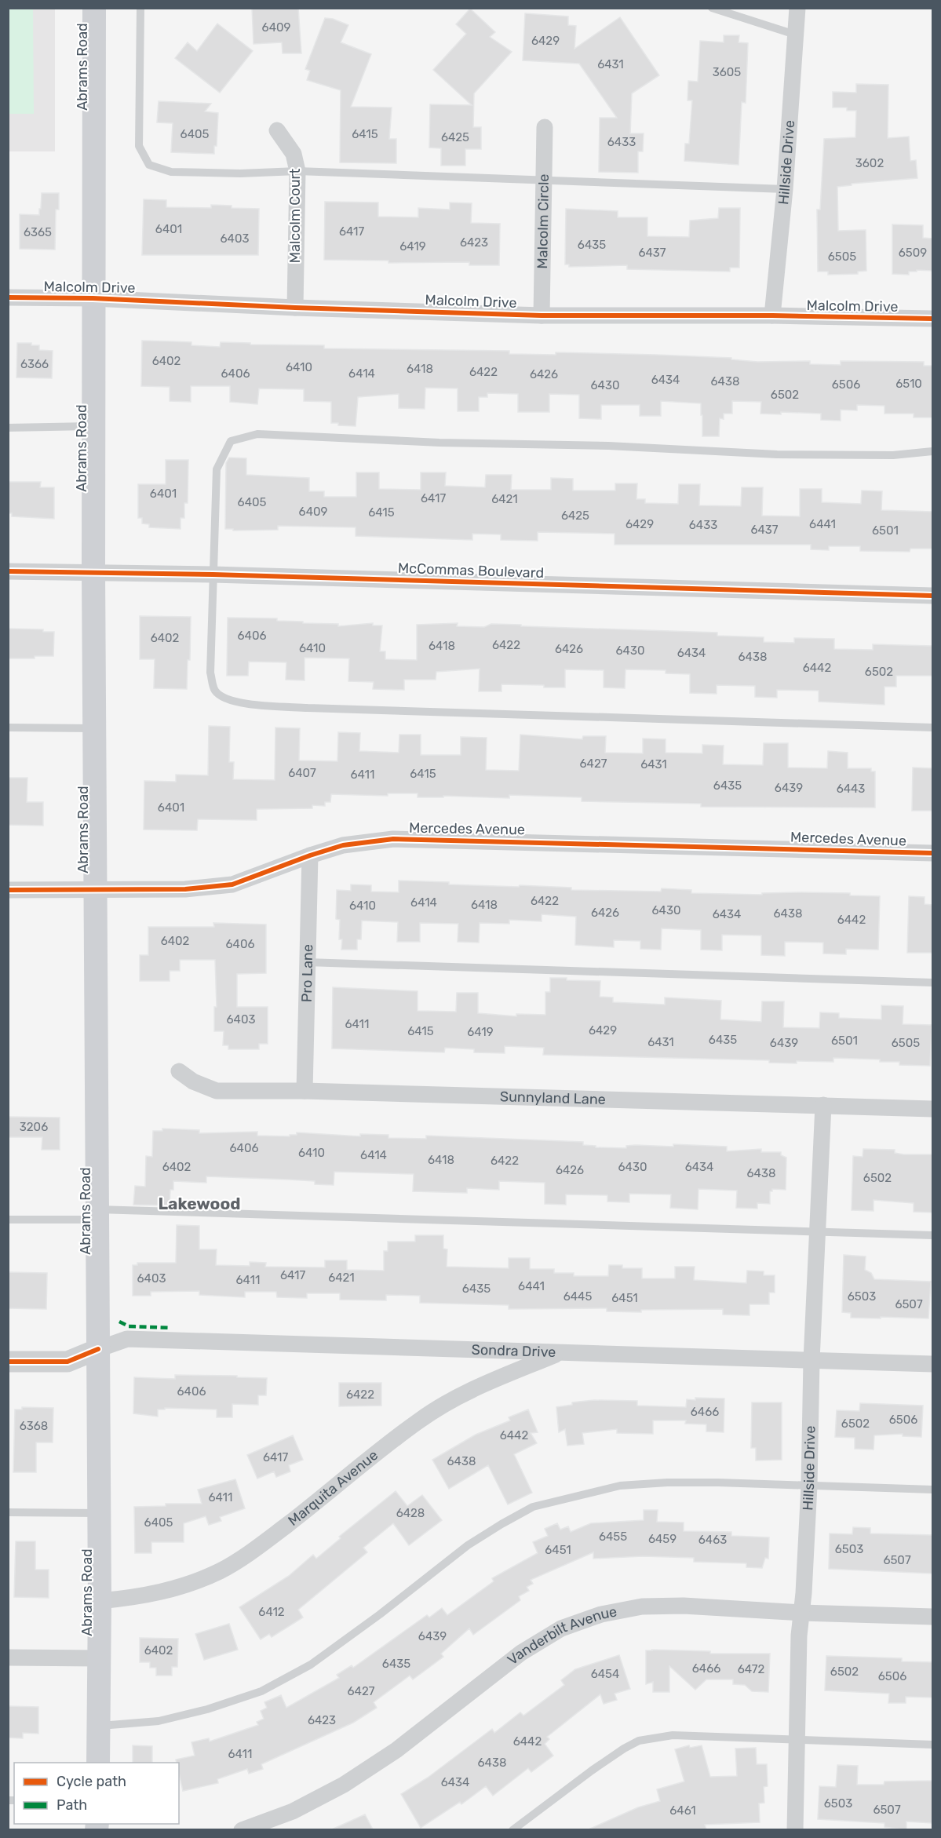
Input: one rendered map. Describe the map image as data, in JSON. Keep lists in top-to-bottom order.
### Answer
{
  "streets": {
    "main road": ["Abrams Road"],
    "street": [
      "Hillside Drive",
      "Malcolm Court",
      "Malcolm Circle",
      "Malcolm Drive",
      "McCommas Boulevard",
      "Mercedes Avenue",
      "Pro Lane",
      "Sunnyland Lane",
      "Sondra Drive",
      "Marquita Avenue",
      "Vanderbilt Avenue"
    ]
  },
  "crossings": [
    ["Abrams Road", "Malcolm Drive"],
    ["Abrams Road", "McCommas Boulevard"],
    ["Abrams Road", "Mercedes Avenue"],
    ["Abrams Road", "Sondra Drive"],
    ["Abrams Road", "Marquita Avenue"],
    ["Hillside Drive", "Malcolm Drive"],
    ["Hillside Drive", "Sunnyland Lane"],
    ["Hillside Drive", "Sondra Drive"],
    ["Hillside Drive", "Vanderbilt Avenue"],
    ["Malcolm Court", "Malcolm Drive"],
    ["Malcolm Circle", "Malcolm Drive"],
    ["Mercedes Avenue", "Pro Lane"],
    ["Pro Lane", "Sunnyland Lane"],
    ["Sondra Drive", "Marquita Avenue"]
  ],
  "districts": ["Lakewood"],
  "house_numbers": [
    "6409",
    "6429",
    "6431",
    "3605",
    "6405",
    "6415",
    "6425",
    "6433",
    "3602",
    "6401",
    "6417",
    "6365",
    "6403",
    "6423",
    "6435",
    "6419",
    "6437",
    "6509",
    "6505",
    "6402",
    "6366",
    "6410",
    "6418",
    "6422",
    "6406",
    "6414",
    "6426",
    "6434",
    "6438",
    "6510",
    "6506",
    "6430",
    "6502",
    "6401",
    "6417",
    "6421",
    "6405",
    "6409",
    "6415",
    "6425",
    "6429",
    "6441",
    "6433",
    "6437",
    "6501",
    "6406",
    "6402",
    "6422",
    "6418",
    "6410",
    "6426",
    "6430",
    "6434",
    "6438",
    "6442",
    "6502",
    "6427",
    "6431",
    "6407",
    "6415",
    "6411",
    "6435",
    "6439",
    "6443",
    "6401",
    "6422",
    "6414",
    "6418",
    "6410",
    "6430",
    "6426",
    "6438",
    "6434",
    "6442",
    "6402",
    "6406",
    "6403",
    "6411",
    "6429",
    "6415",
    "6419",
    "6435",
    "6501",
    "6431",
    "6439",
    "6505",
    "3206",
    "6406",
    "6410",
    "6414",
    "6418",
    "6422",
    "6402",
    "6430",
    "6434",
    "6426",
    "6438",
    "6502",
    "6417",
    "6421",
    "6403",
    "6411",
    "6441",
    "6435",
    "6445",
    "6503",
    "6451",
    "6507",
    "6406",
    "6422",
    "6466",
    "6506",
    "6502",
    "6368",
    "6442",
    "6417",
    "6438",
    "6411",
    "6428",
    "6405",
    "6455",
    "6459",
    "6463",
    "6503",
    "6451",
    "6507",
    "6412",
    "6439",
    "6402",
    "6435",
    "6466",
    "6472",
    "6502",
    "6454",
    "6506",
    "6427",
    "6423",
    "6442",
    "6411",
    "6438",
    "6434",
    "6503",
    "6507",
    "6461"
  ],
  "legend": ["Cycle path", "Path"]
}
